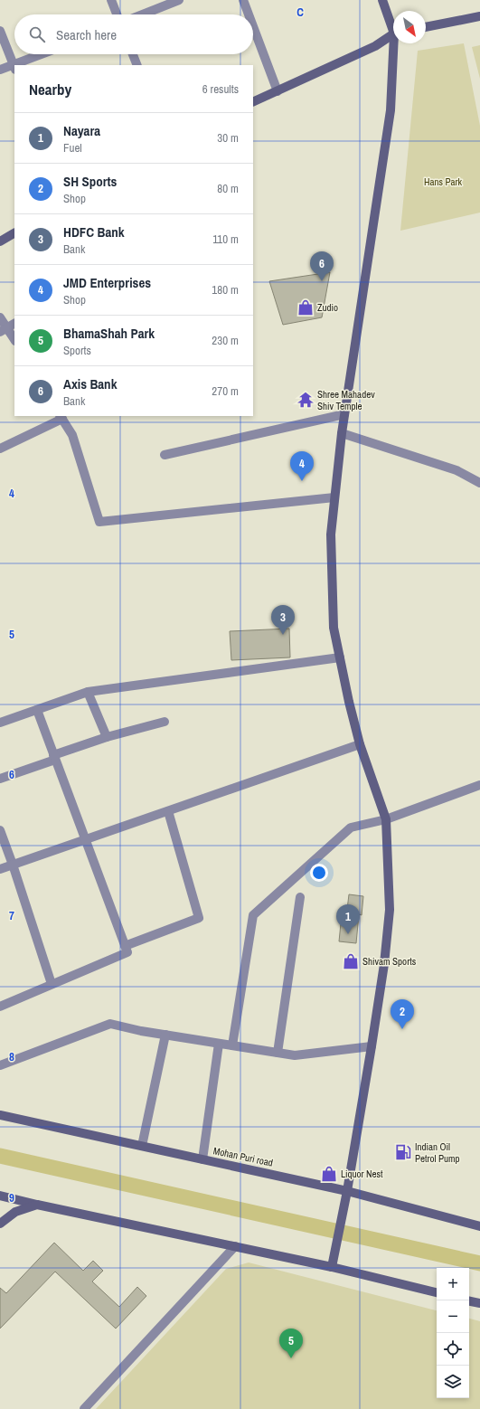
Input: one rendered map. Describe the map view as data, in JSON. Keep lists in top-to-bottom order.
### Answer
{
  "streets": {
    "street": ["Mohan Puri road"]
  },
  "parks": ["Hans Park"],
  "places": {
    "shop": ["Zudio", "Shivam Sports", "Liquor Nest"],
    "temple": ["Shree Mahadev Shiv Temple"],
    "fuel station": ["Indian Oil Petrol Pump"]
  },
  "north": "bottom right",
  "page": {
    "search": "Search here",
    "heading": ["Nearby", "6 results"],
    "list": [
      {
        "mark": "1",
        "name": "Nayara",
        "note": "Fuel",
        "value": "30 m"
      },
      {
        "mark": "2",
        "name": "SH Sports",
        "note": "Shop",
        "value": "80 m"
      },
      {
        "mark": "3",
        "name": "HDFC Bank",
        "note": "Bank",
        "value": "110 m"
      },
      {
        "mark": "4",
        "name": "JMD Enterprises",
        "note": "Shop",
        "value": "180 m"
      },
      {
        "mark": "5",
        "name": "BhamaShah Park",
        "note": "Sports",
        "value": "230 m"
      },
      {
        "mark": "6",
        "name": "Axis Bank",
        "note": "Bank",
        "value": "270 m"
      }
    ],
    "pins": [
      "6",
      "4",
      "3",
      "1",
      "2",
      "5"
    ],
    "map_buttons": ["+", "−"]
  },
  "grid": {
    "columns": ["C"],
    "rows": [
      "4",
      "5",
      "6",
      "7",
      "8",
      "9"
    ]
  }
}
